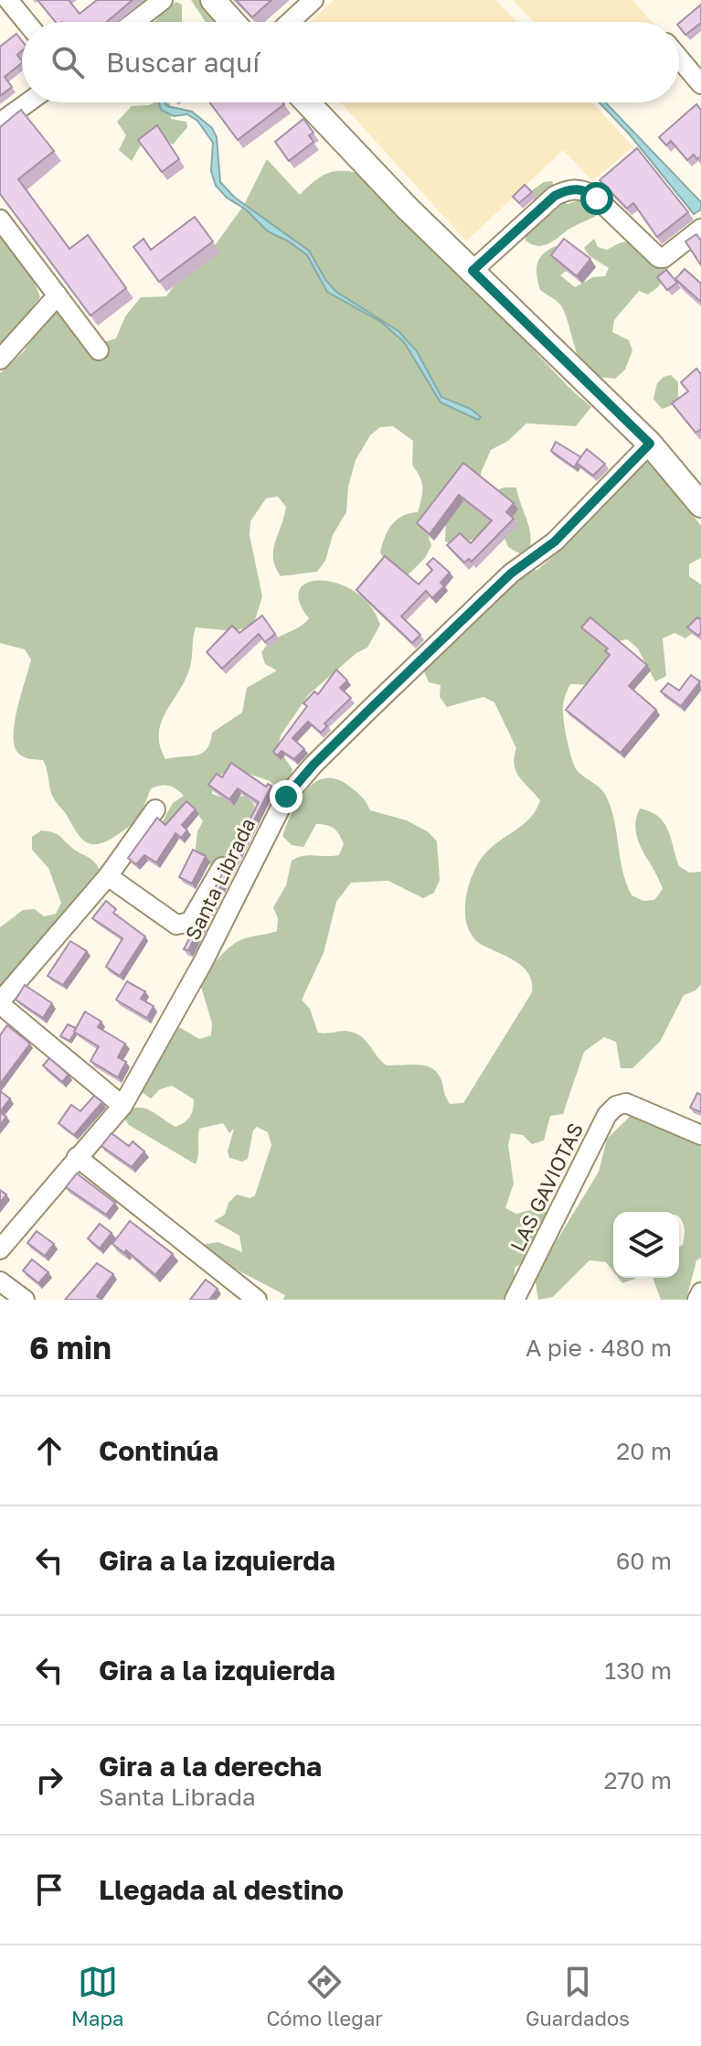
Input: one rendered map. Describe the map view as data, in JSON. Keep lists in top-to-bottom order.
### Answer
{
  "streets": {
    "street": ["Santa Librada", "LAS GAVIOTAS"]
  },
  "page": {
    "search": "Buscar aquí",
    "heading": ["6 min", "A pie · 480 m"],
    "list": [
      ["Continúa", "20 m"],
      ["Gira a la izquierda", "60 m"],
      ["Gira a la izquierda", "130 m"],
      ["Gira a la derecha", "Santa Librada", "270 m"],
      "Llegada al destino"
    ],
    "nav": ["Mapa", "Cómo llegar", "Guardados"]
  }
}
